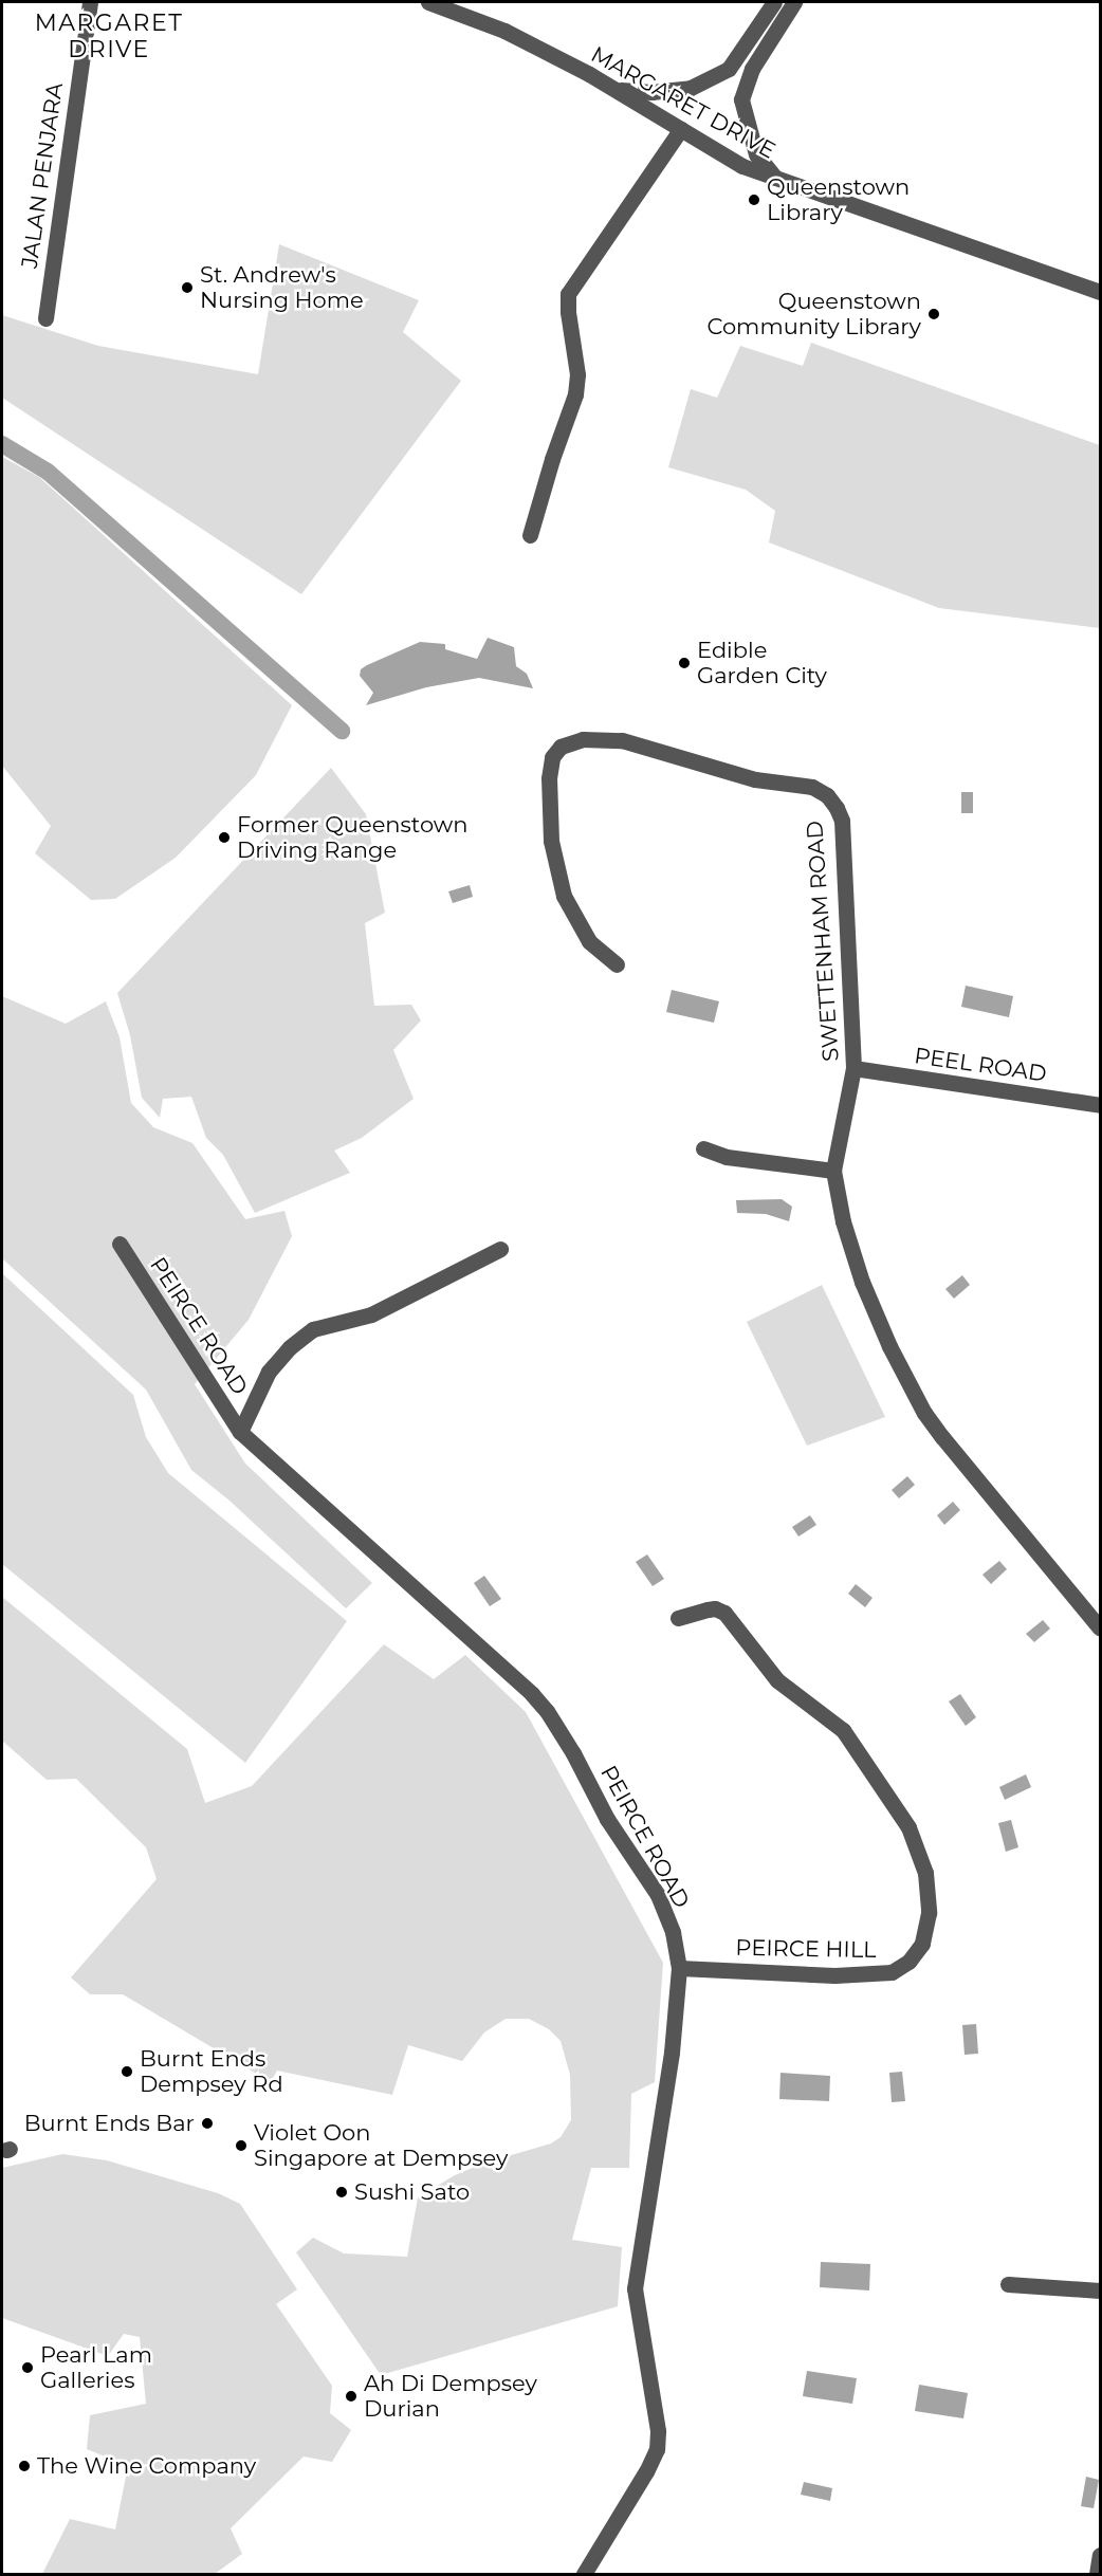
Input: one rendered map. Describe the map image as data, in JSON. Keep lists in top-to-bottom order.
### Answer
{
  "streets": {
    "street": [
      "MARGARET DRIVE",
      "JALAN PENJARA",
      "SWETTENHAM ROAD",
      "PEEL ROAD",
      "PEIRCE ROAD",
      "PEIRCE HILL"
    ]
  },
  "crossings": [
    ["SWETTENHAM ROAD", "PEEL ROAD"],
    ["PEIRCE ROAD", "PEIRCE HILL"]
  ],
  "districts": ["MARGARET DRIVE"],
  "places": [
    "Queenstown Library",
    "St. Andrew's Nursing Home",
    "Queenstown Community Library",
    "Edible Garden City",
    "Former Queenstown Driving Range",
    "Burnt Ends Dempsey Rd",
    "Burnt Ends Bar",
    "Violet Oon Singapore at Dempsey",
    "Sushi Sato",
    "Pearl Lam Galleries",
    "Ah Di Dempsey Durian",
    "The Wine Company"
  ]
}
